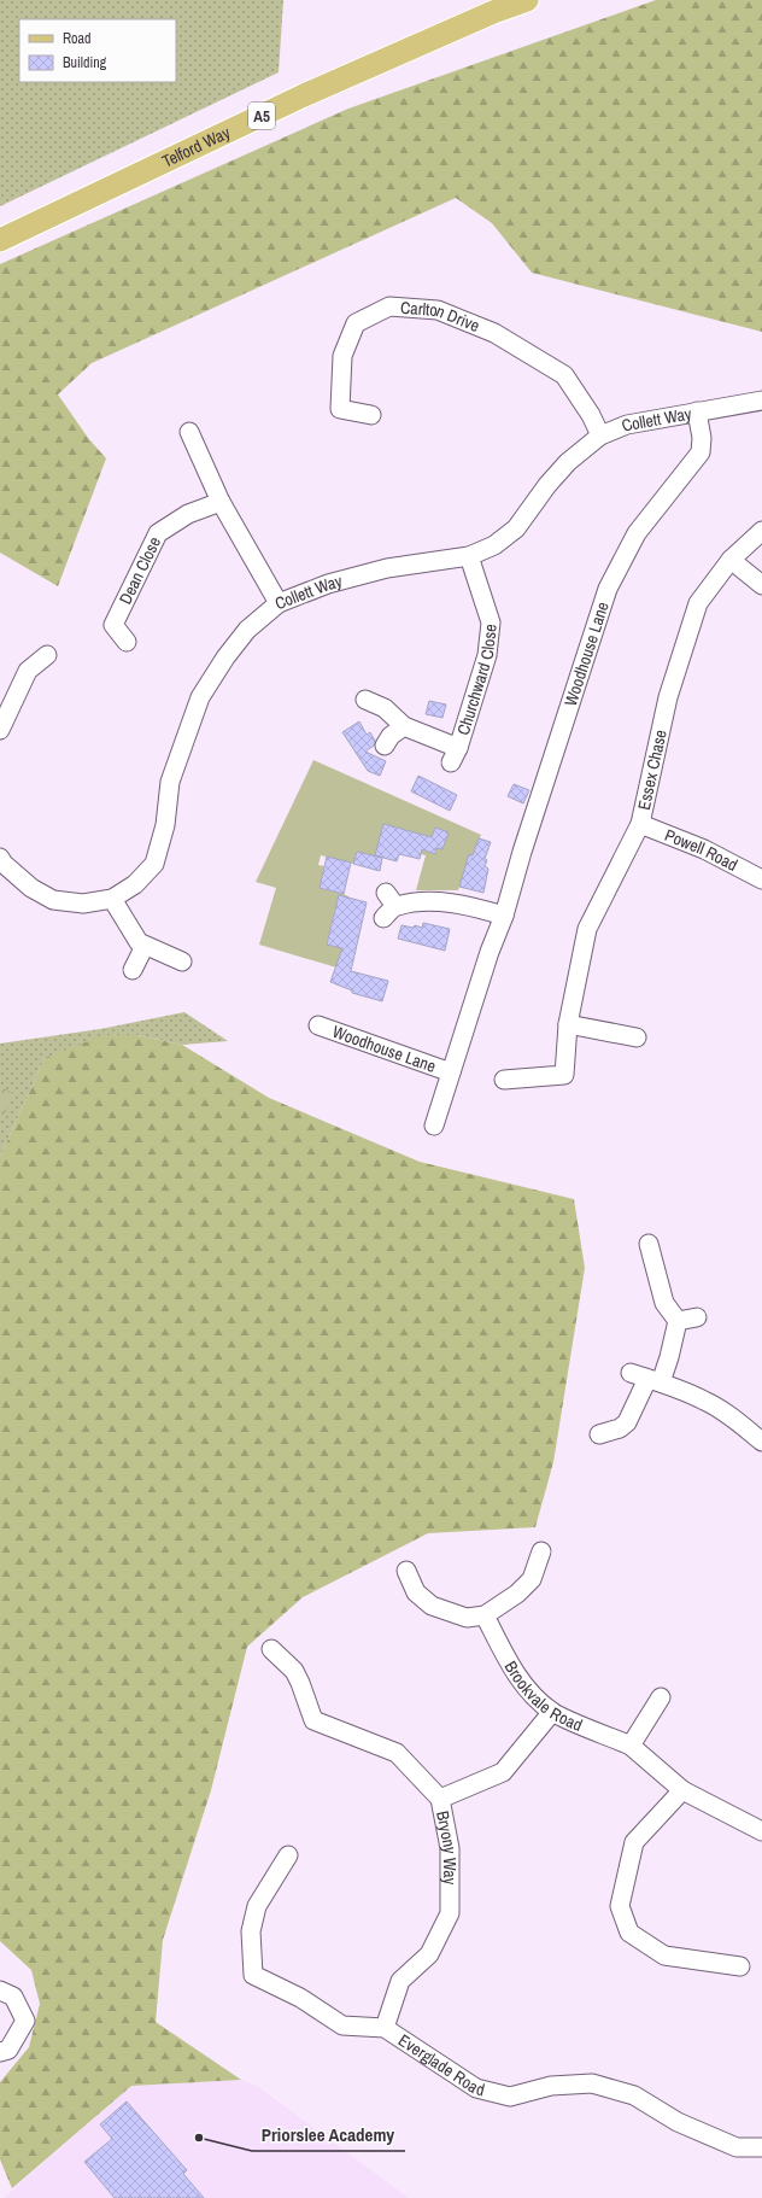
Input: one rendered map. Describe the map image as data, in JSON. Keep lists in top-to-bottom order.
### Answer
{
  "streets": {
    "main road": ["A5", "Telford Way"],
    "street": [
      "Carlton Drive",
      "Collett Way",
      "Dean Close",
      "Woodhouse Lane",
      "Churchward Close",
      "Essex Chase",
      "Powell Road",
      "Brookvale Road",
      "Bryony Way",
      "Everglade Road"
    ]
  },
  "crossings": [
    ["Carlton Drive", "Collett Way"],
    ["Collett Way", "Woodhouse Lane"],
    ["Collett Way", "Churchward Close"],
    ["Essex Chase", "Powell Road"],
    ["Bryony Way", "Everglade Road"]
  ],
  "places": ["Priorslee Academy"],
  "legend": ["Road", "Building"]
}
